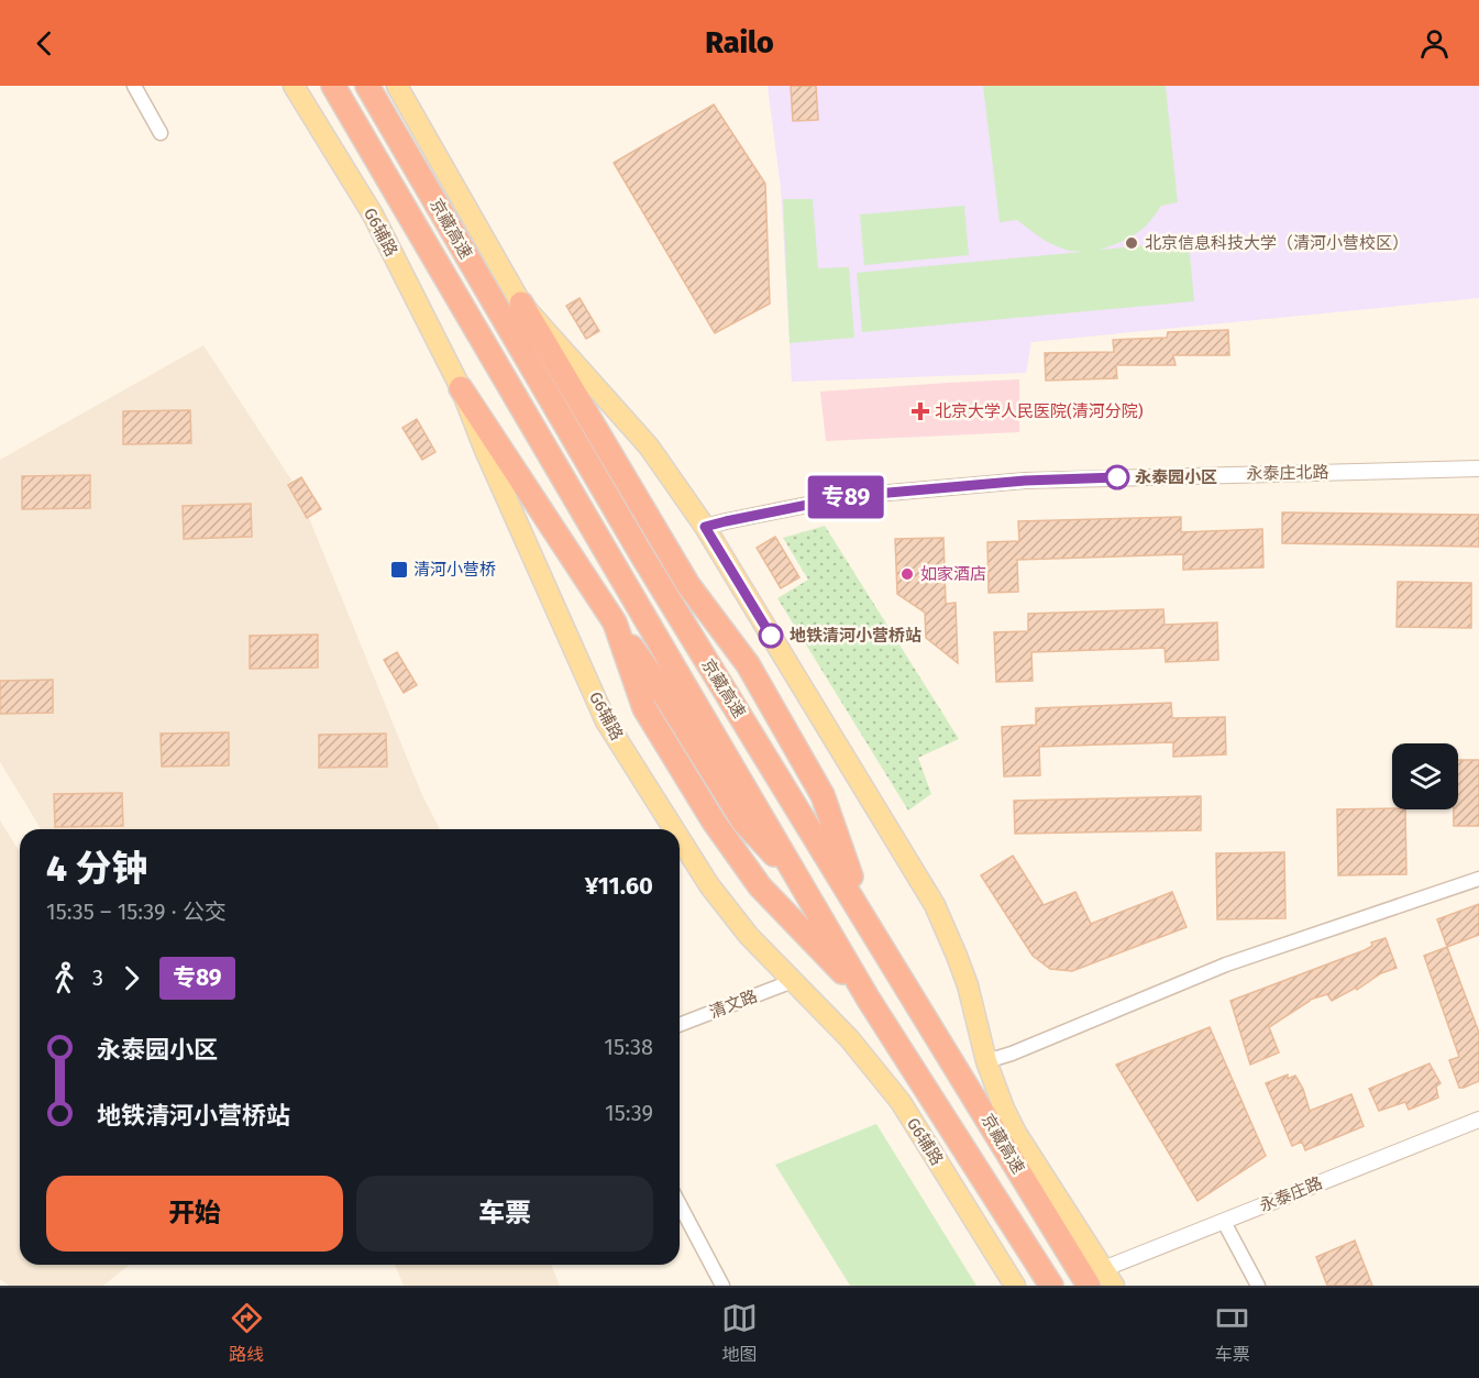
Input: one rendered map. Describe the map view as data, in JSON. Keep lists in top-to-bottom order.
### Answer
{
  "streets": {
    "highway": ["京藏高速"],
    "main road": ["G6辅路"],
    "street": ["永泰庄北路", "清文路", "永泰庄路"]
  },
  "crossings": [
    ["京藏高速", "永泰庄路"],
    ["G6辅路", "清文路"]
  ],
  "places": {
    "other": [
      "北京信息科技大学（清河小营校区）",
      "永泰园小区",
      "如家酒店",
      "地铁清河小营桥站"
    ],
    "health": ["北京大学人民医院(清河分院)"],
    "transit": ["清河小营桥"]
  },
  "lines": ["bus line 专89"],
  "page": {
    "header": "Railo",
    "on_map": "专89",
    "heading": ["4 分钟", "15:35 – 15:39 · 公交", "¥11.60"],
    "legs": ["3", "专89"],
    "list": [
      {
        "name": "永泰园小区",
        "value": "15:38"
      },
      {
        "name": "地铁清河小营桥站",
        "value": "15:39"
      }
    ],
    "buttons": ["开始", "车票"],
    "tabs": ["路线", "地图", "车票"]
  }
}
